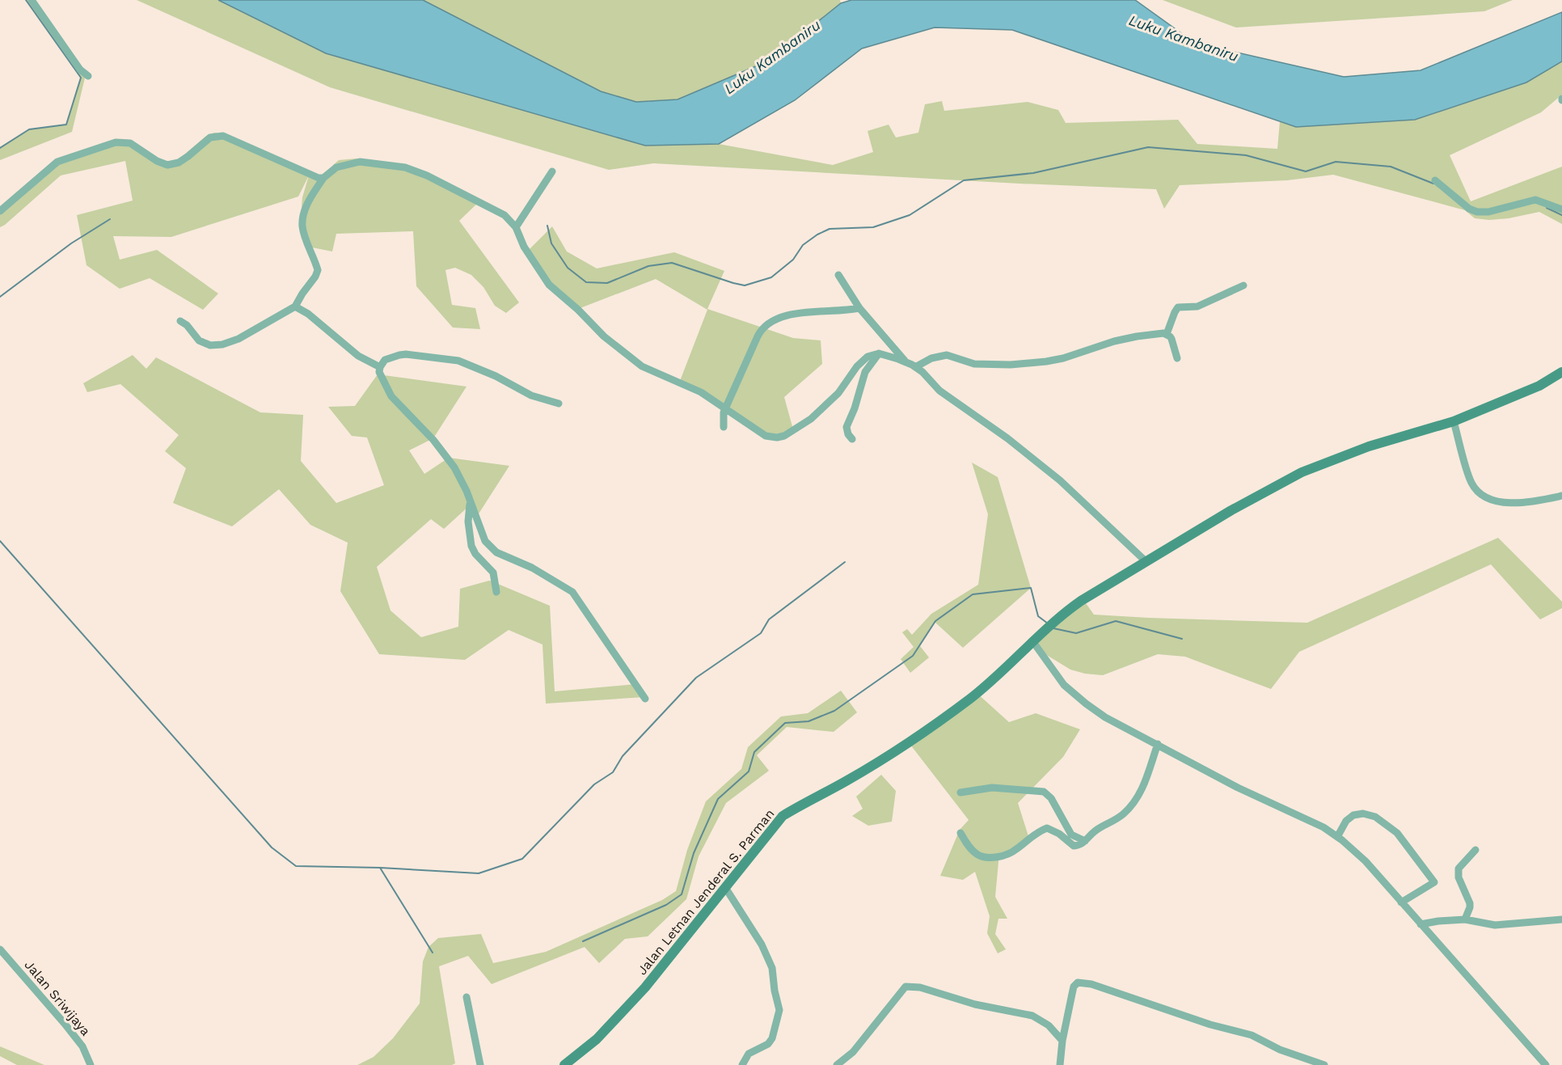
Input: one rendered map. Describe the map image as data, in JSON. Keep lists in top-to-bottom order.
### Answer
{
  "streets": {
    "street": ["Jalan Letnan Jenderal S. Parman", "Jalan Sriwijaya"]
  },
  "water": ["Luku Kambaniru"]
}
